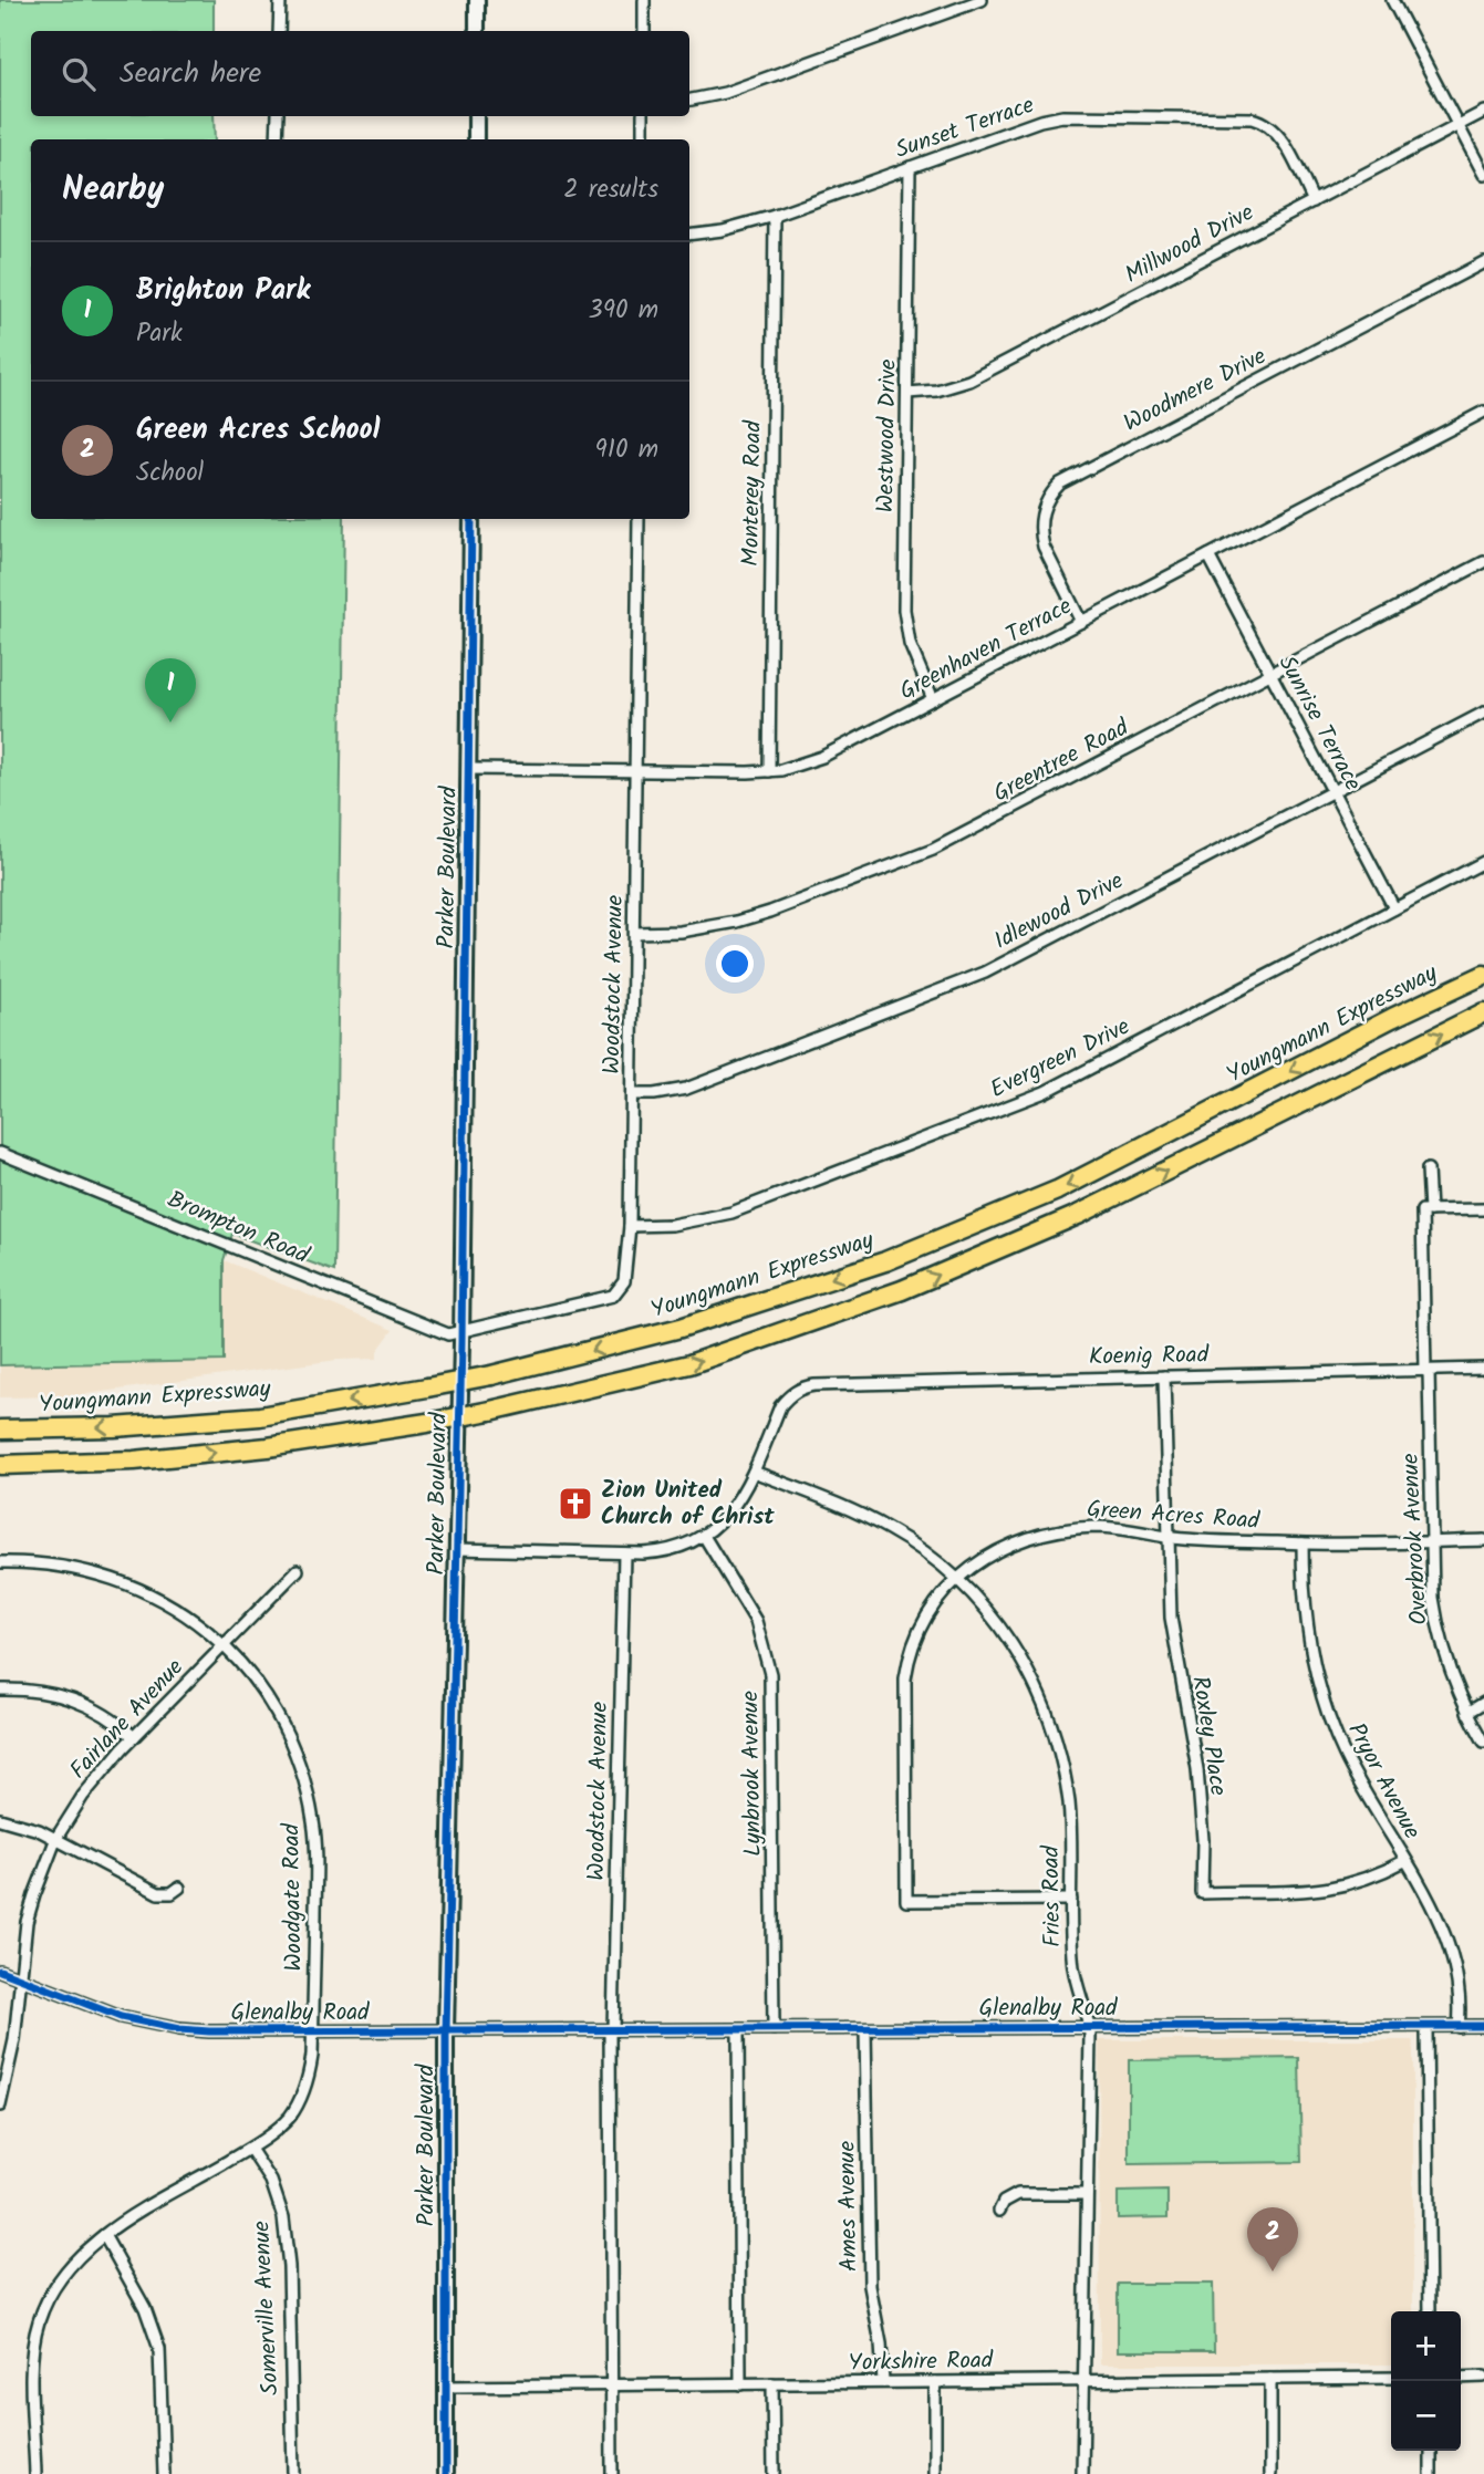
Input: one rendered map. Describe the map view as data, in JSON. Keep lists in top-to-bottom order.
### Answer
{
  "streets": {
    "highway": ["Youngmann Expressway"],
    "street": [
      "Sunset Terrace",
      "Millwood Drive",
      "Woodmere Drive",
      "Westwood Drive",
      "Monterey Road",
      "Greenhaven Terrace",
      "Sunrise Terrace",
      "Greentree Road",
      "Parker Boulevard",
      "Idlewood Drive",
      "Woodstock Avenue",
      "Evergreen Drive",
      "Brompton Road",
      "Koenig Road",
      "Green Acres Road",
      "Overbrook Avenue",
      "Fairlane Avenue",
      "Roxley Place",
      "Lynbrook Avenue",
      "Pryor Avenue",
      "Fries Road",
      "Woodgate Road",
      "Glenalby Road",
      "Ames Avenue",
      "Somerville Avenue",
      "Yorkshire Road"
    ]
  },
  "crossings": [
    ["Sunset Terrace", "Millwood Drive"],
    ["Sunset Terrace", "Westwood Drive"],
    ["Sunset Terrace", "Monterey Road"],
    ["Millwood Drive", "Westwood Drive"],
    ["Woodmere Drive", "Greenhaven Terrace"],
    ["Westwood Drive", "Greenhaven Terrace"],
    ["Monterey Road", "Greenhaven Terrace"],
    ["Greenhaven Terrace", "Sunrise Terrace"],
    ["Greenhaven Terrace", "Parker Boulevard"],
    ["Greenhaven Terrace", "Woodstock Avenue"],
    ["Sunrise Terrace", "Greentree Road"],
    ["Sunrise Terrace", "Idlewood Drive"],
    ["Sunrise Terrace", "Evergreen Drive"],
    ["Greentree Road", "Woodstock Avenue"],
    ["Parker Boulevard", "Woodstock Avenue"],
    ["Parker Boulevard", "Brompton Road"],
    ["Parker Boulevard", "Glenalby Road"],
    ["Parker Boulevard", "Yorkshire Road"],
    ["Idlewood Drive", "Woodstock Avenue"],
    ["Woodstock Avenue", "Evergreen Drive"],
    ["Woodstock Avenue", "Brompton Road"],
    ["Woodstock Avenue", "Glenalby Road"],
    ["Woodstock Avenue", "Yorkshire Road"],
    ["Koenig Road", "Overbrook Avenue"],
    ["Koenig Road", "Roxley Place"],
    ["Koenig Road", "Fries Road"],
    ["Green Acres Road", "Overbrook Avenue"],
    ["Green Acres Road", "Roxley Place"],
    ["Green Acres Road", "Pryor Avenue"],
    ["Green Acres Road", "Fries Road"],
    ["Fairlane Avenue", "Woodgate Road"],
    ["Fairlane Avenue", "Glenalby Road"],
    ["Roxley Place", "Pryor Avenue"],
    ["Lynbrook Avenue", "Glenalby Road"],
    ["Pryor Avenue", "Glenalby Road"],
    ["Fries Road", "Glenalby Road"],
    ["Fries Road", "Yorkshire Road"],
    ["Woodgate Road", "Glenalby Road"],
    ["Woodgate Road", "Somerville Avenue"],
    ["Glenalby Road", "Ames Avenue"],
    ["Ames Avenue", "Yorkshire Road"]
  ],
  "places": {
    "church": ["Zion United Church of Christ"]
  },
  "page": {
    "search": "Search here",
    "heading": ["Nearby", "2 results"],
    "list": [
      {
        "mark": "1",
        "name": "Brighton Park",
        "note": "Park",
        "value": "390 m"
      },
      {
        "mark": "2",
        "name": "Green Acres School",
        "note": "School",
        "value": "910 m"
      }
    ],
    "pins": ["1", "2"],
    "map_buttons": ["+", "−"]
  }
}
